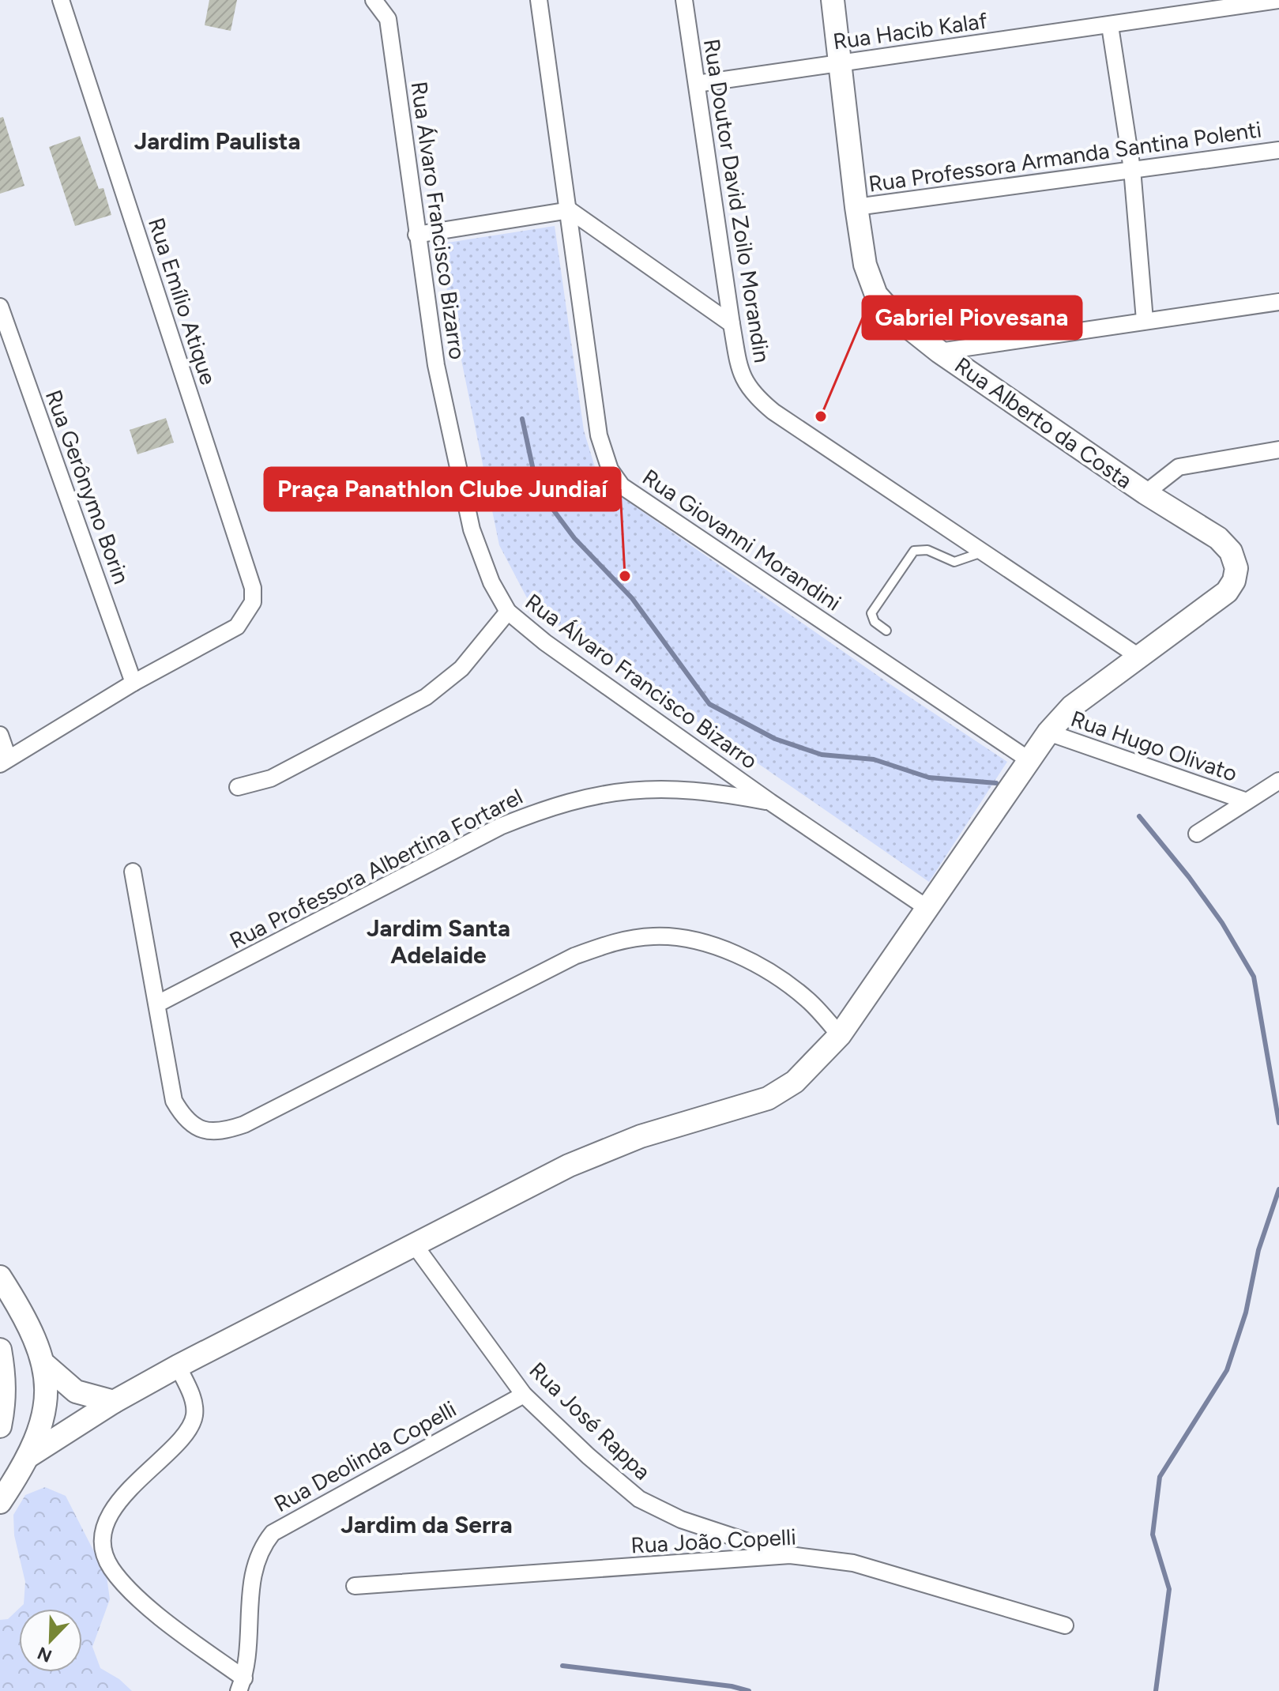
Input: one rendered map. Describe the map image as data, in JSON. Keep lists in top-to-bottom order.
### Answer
{
  "streets": {
    "street": [
      "Rua Hacib Kalaf",
      "Rua Professora Armanda Santina Polenti",
      "Rua Doutor David Zoilo Morandin",
      "Rua Álvaro Francisco Bizarro",
      "Rua Emílio Atique",
      "Rua Alberto da Costa",
      "Rua Gerônymo Borin",
      "Rua Giovanni Morandini",
      "Rua Hugo Olivato",
      "Rua Professora Albertina Fortarel",
      "Rua José Rappa",
      "Rua Deolinda Copelli",
      "Rua João Copelli"
    ]
  },
  "crossings": [
    ["Rua Hacib Kalaf", "Rua Doutor David Zoilo Morandin"],
    ["Rua Hacib Kalaf", "Rua Alberto da Costa"],
    ["Rua Professora Armanda Santina Polenti", "Rua Alberto da Costa"],
    ["Rua Doutor David Zoilo Morandin", "Rua Alberto da Costa"],
    ["Rua Álvaro Francisco Bizarro", "Rua Professora Albertina Fortarel"],
    ["Rua Emílio Atique", "Rua Gerônymo Borin"],
    ["Rua José Rappa", "Rua Deolinda Copelli"],
    ["Rua José Rappa", "Rua João Copelli"]
  ],
  "districts": ["Jardim Paulista", "Jardim Santa Adelaide", "Jardim da Serra"],
  "places": ["Gabriel Piovesana", "Praça Panathlon Clube Jundiaí"],
  "north": "bottom left"
}
